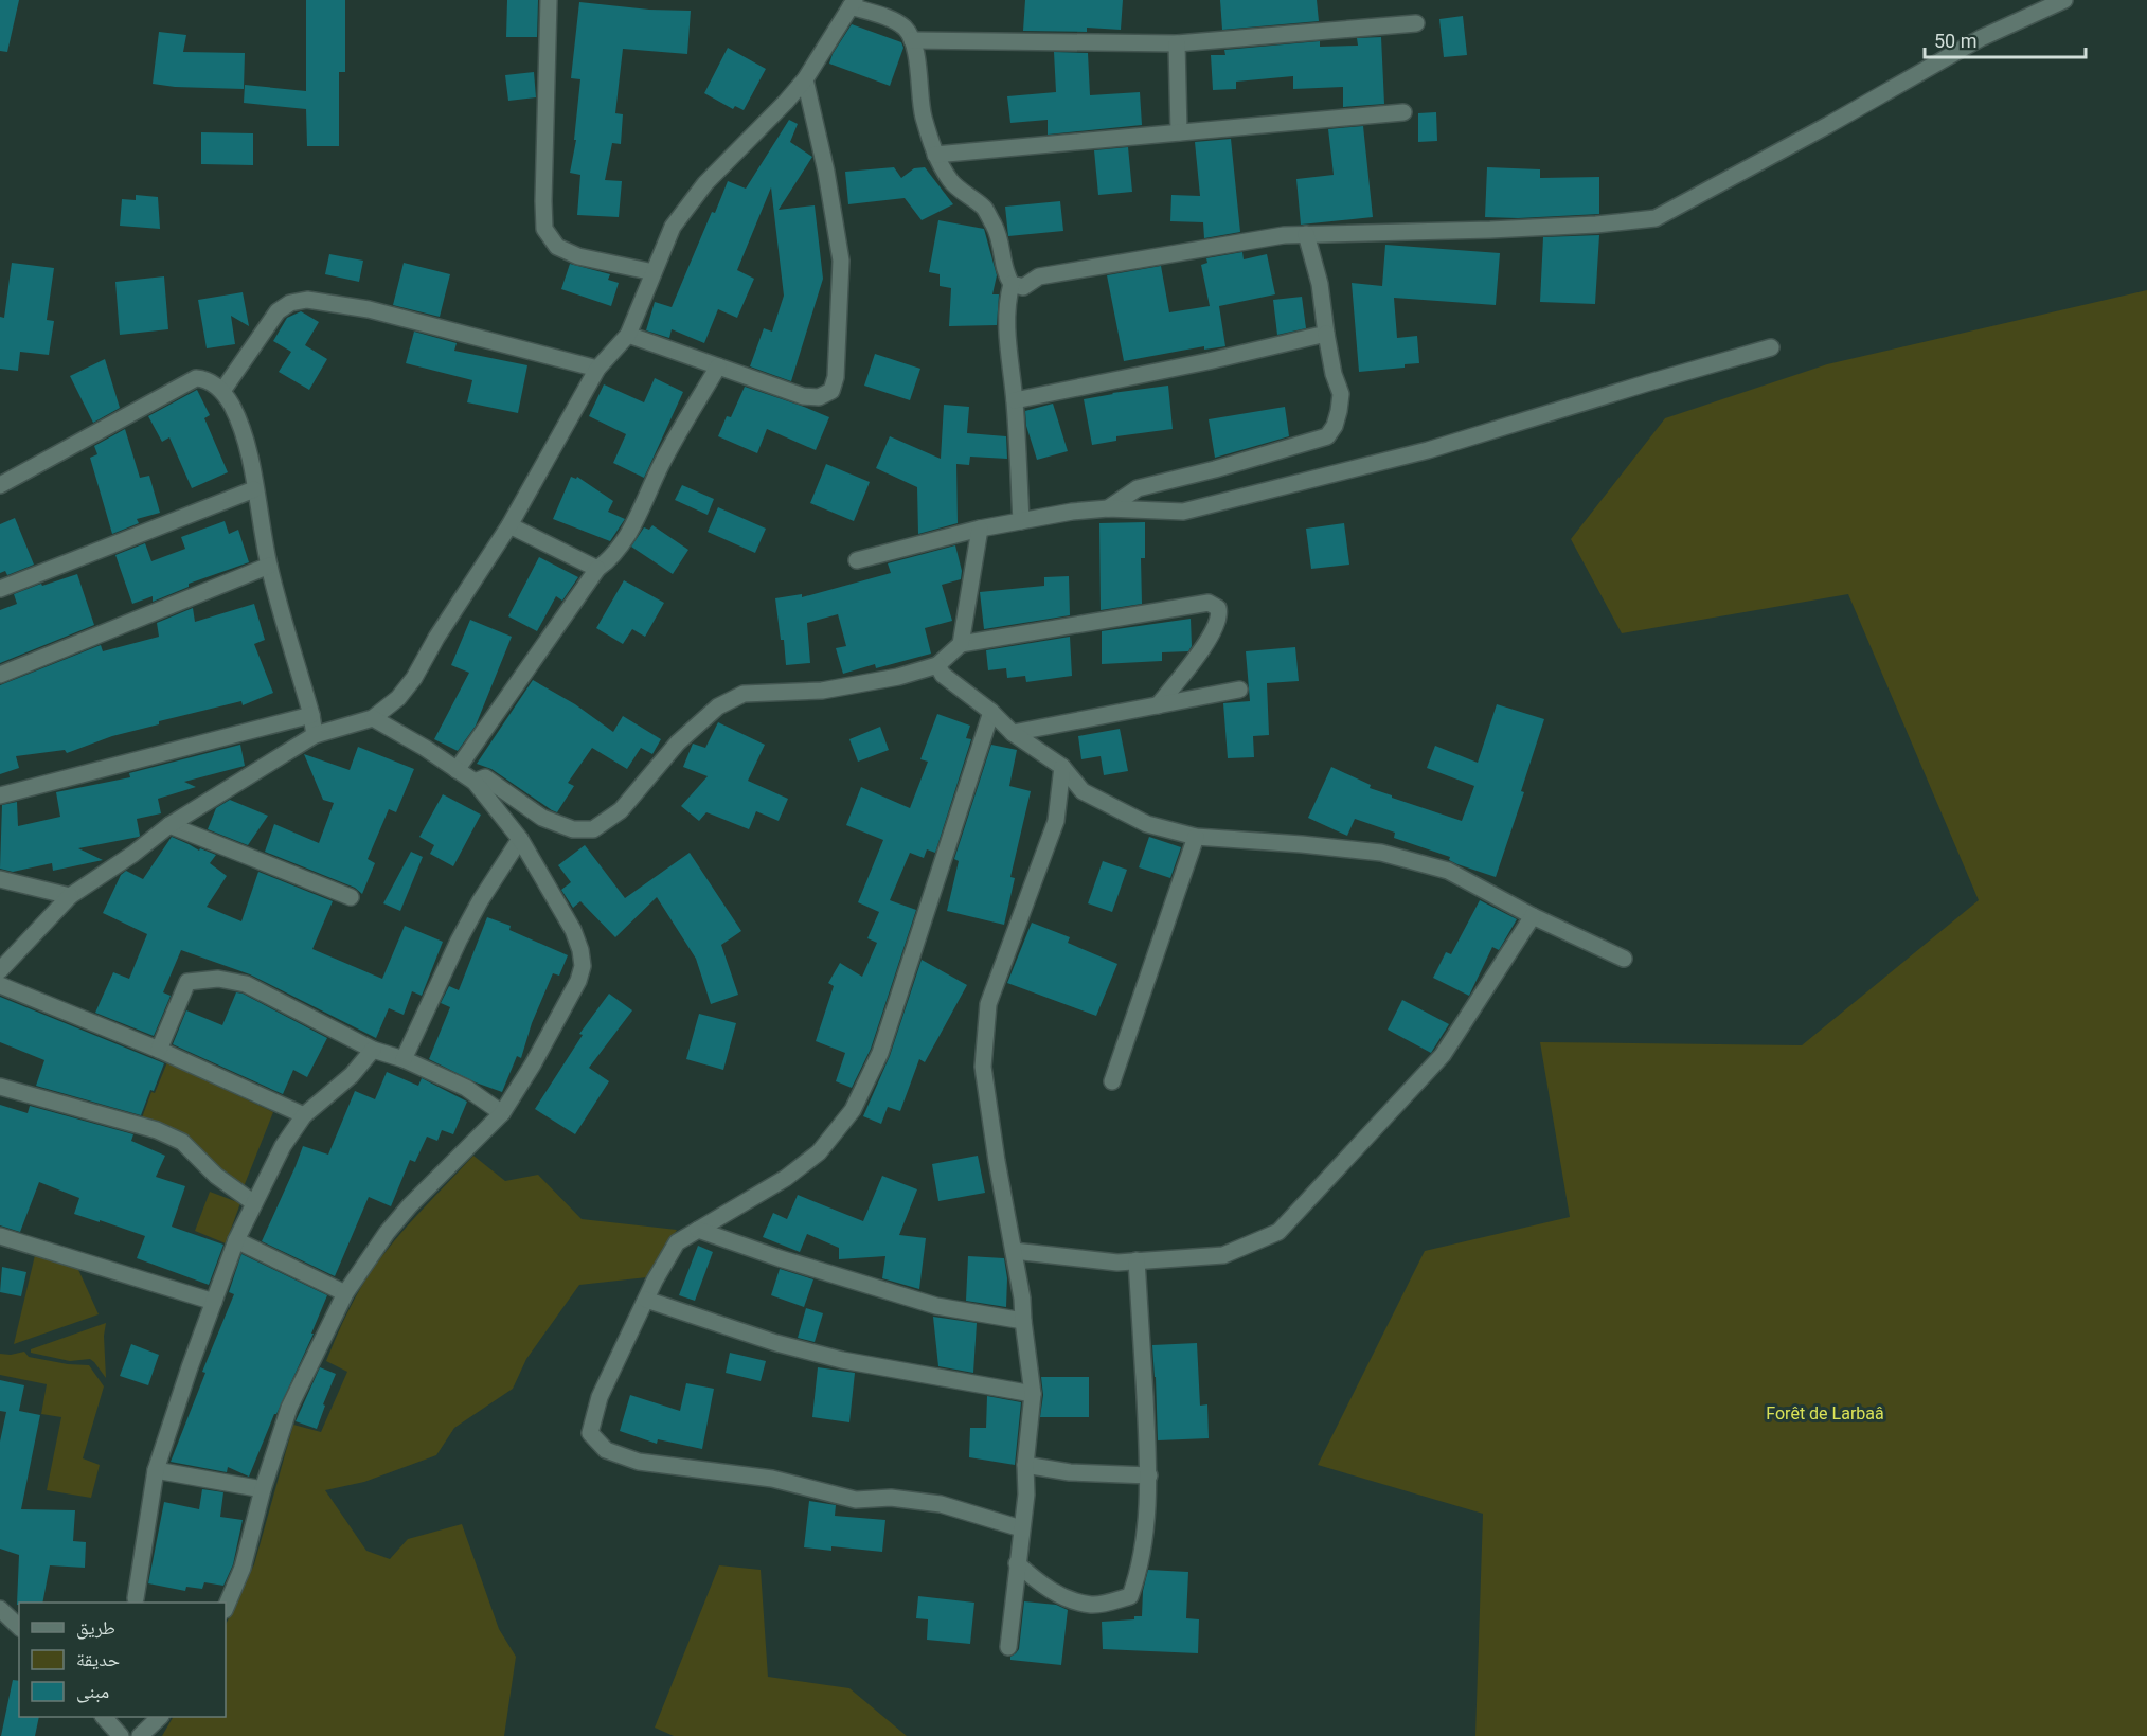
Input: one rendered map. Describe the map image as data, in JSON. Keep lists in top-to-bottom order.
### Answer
{
  "parks": ["Forêt de Larbaâ"],
  "legend": ["طريق", "حديقة", "مبنى"],
  "scale_bar": "50 m"
}
